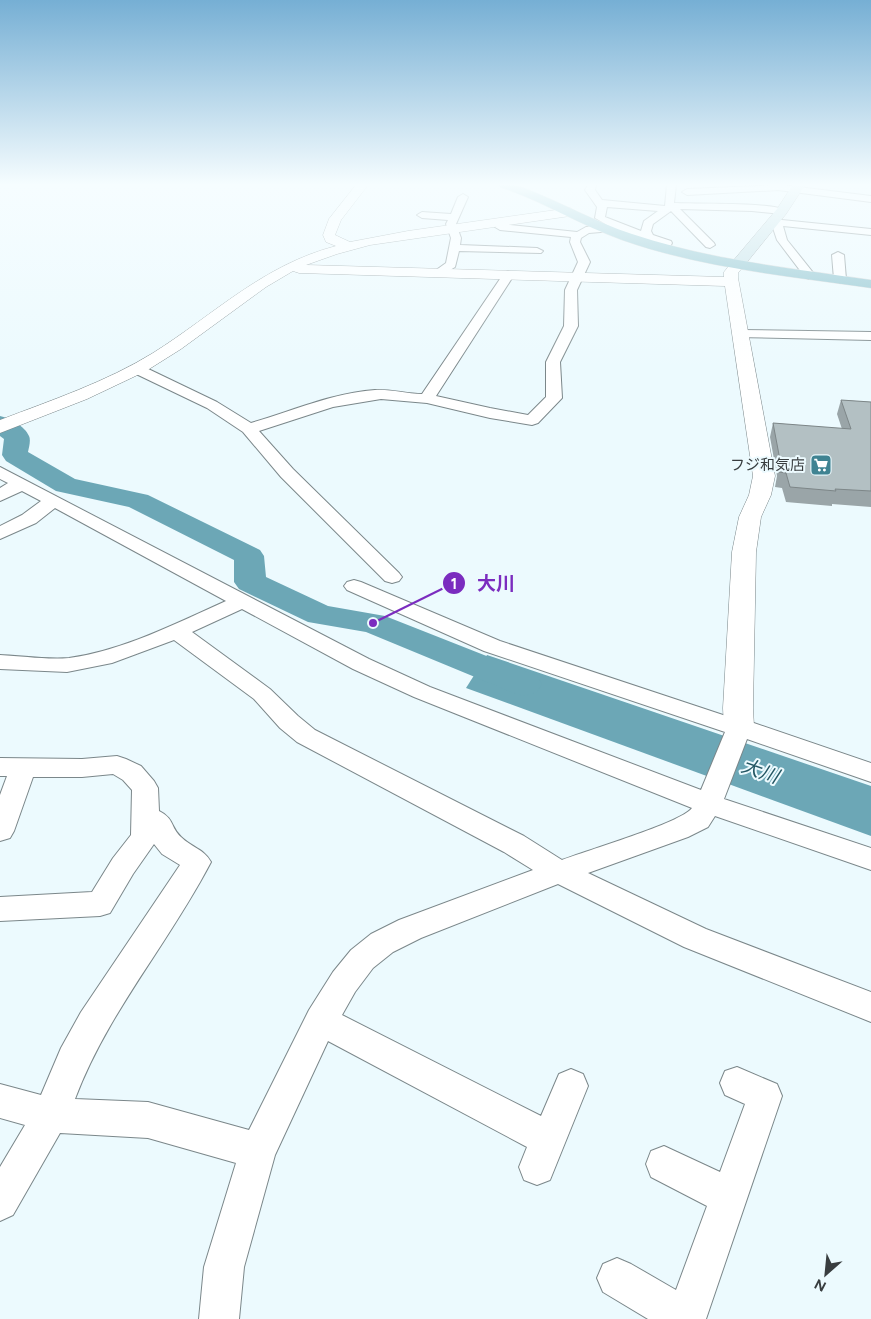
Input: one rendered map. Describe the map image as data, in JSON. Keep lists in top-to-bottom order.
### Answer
{
  "water": ["大川"],
  "places": {
    "supermarket": ["フジ和気店"],
    "other": ["大川"]
  },
  "north": "bottom left"
}
